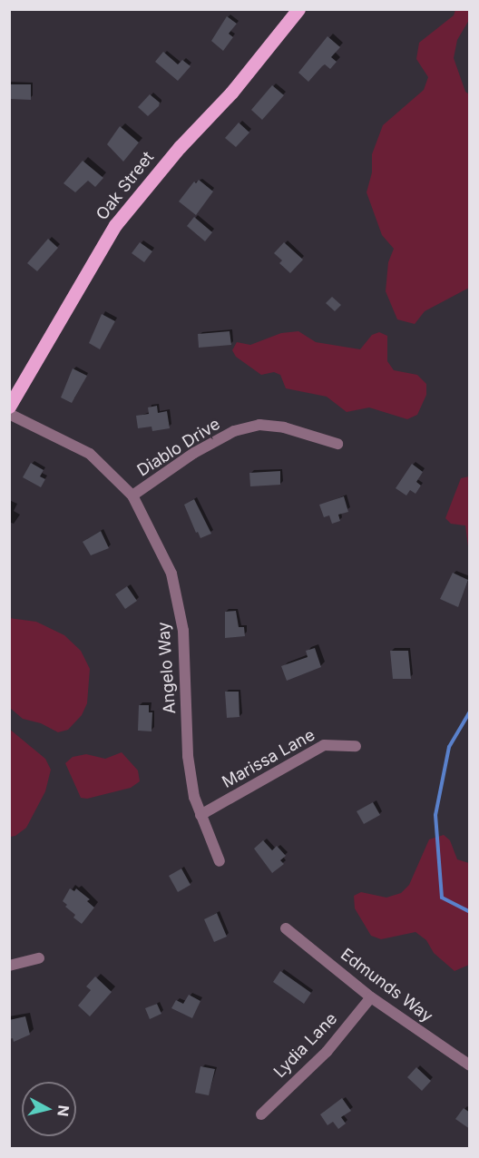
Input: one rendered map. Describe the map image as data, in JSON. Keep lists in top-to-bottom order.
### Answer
{
  "streets": {
    "main road": ["Oak Street"],
    "street": [
      "Diablo Drive",
      "Angelo Way",
      "Marissa Lane",
      "Edmunds Way",
      "Lydia Lane"
    ]
  },
  "crossings": [
    ["Diablo Drive", "Angelo Way"],
    ["Angelo Way", "Marissa Lane"],
    ["Edmunds Way", "Lydia Lane"]
  ],
  "north": "right"
}
